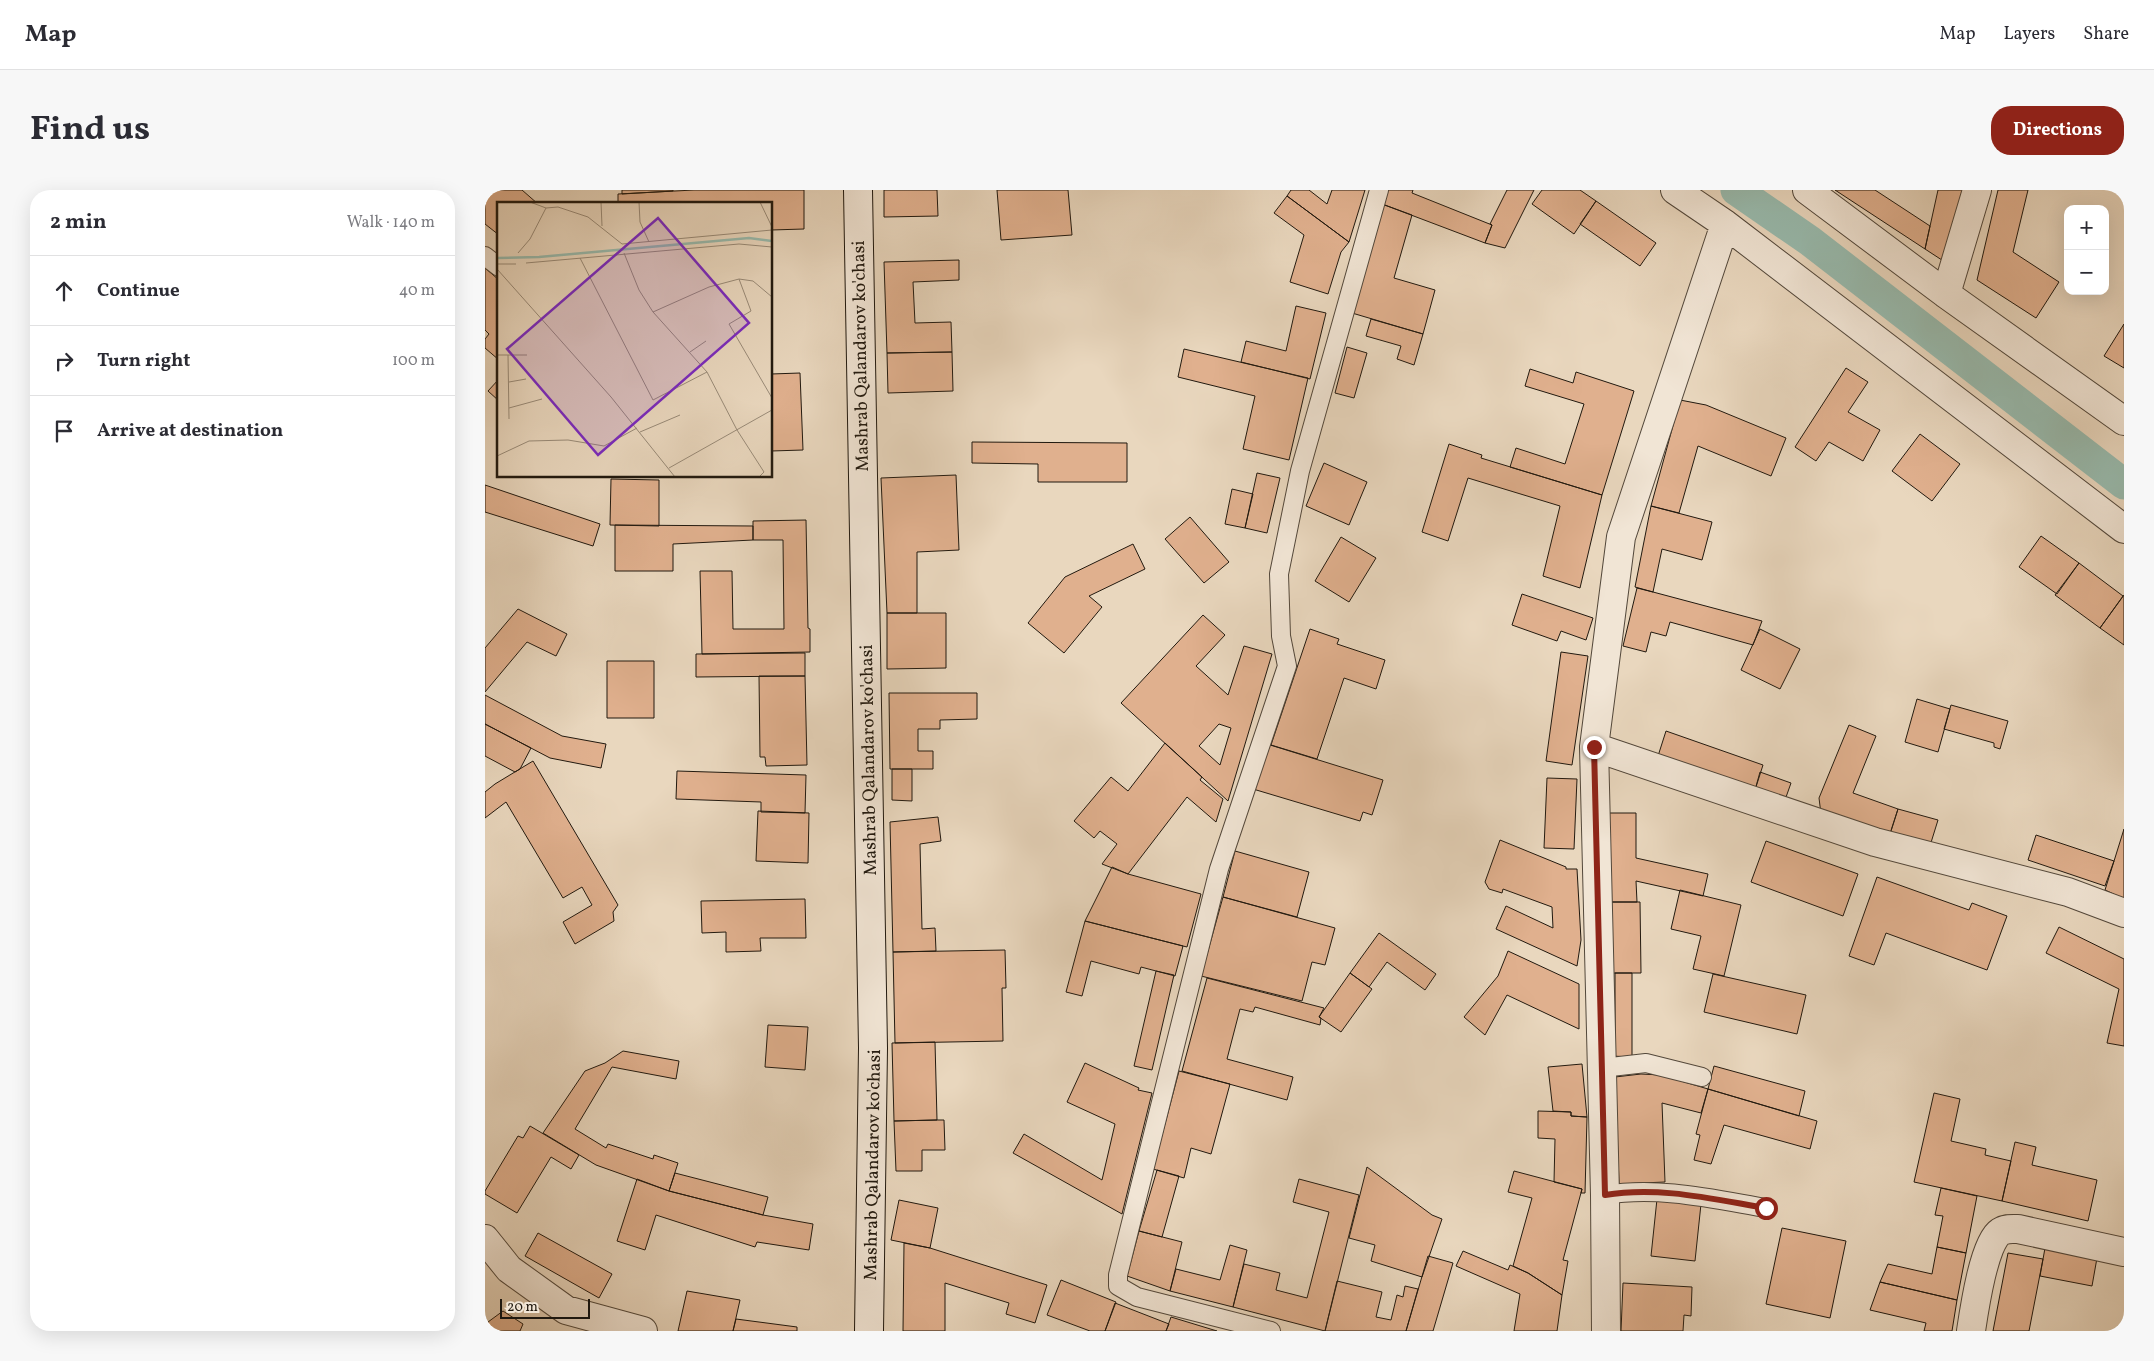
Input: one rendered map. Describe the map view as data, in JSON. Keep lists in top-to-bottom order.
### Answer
{
  "streets": {
    "street": ["Mashrab Qalandarov ko'chasi"]
  },
  "scale_bar": "20 m",
  "page": {
    "header": "Map",
    "nav": ["Map", "Layers", "Share"],
    "title": "Find us",
    "buttons": "Directions",
    "heading": ["2 min", "Walk · 140 m"],
    "map_buttons": ["+", "−"],
    "list": [
      ["Continue", "40 m"],
      ["Turn right", "100 m"],
      "Arrive at destination"
    ],
    "scale": "20 m"
  }
}
